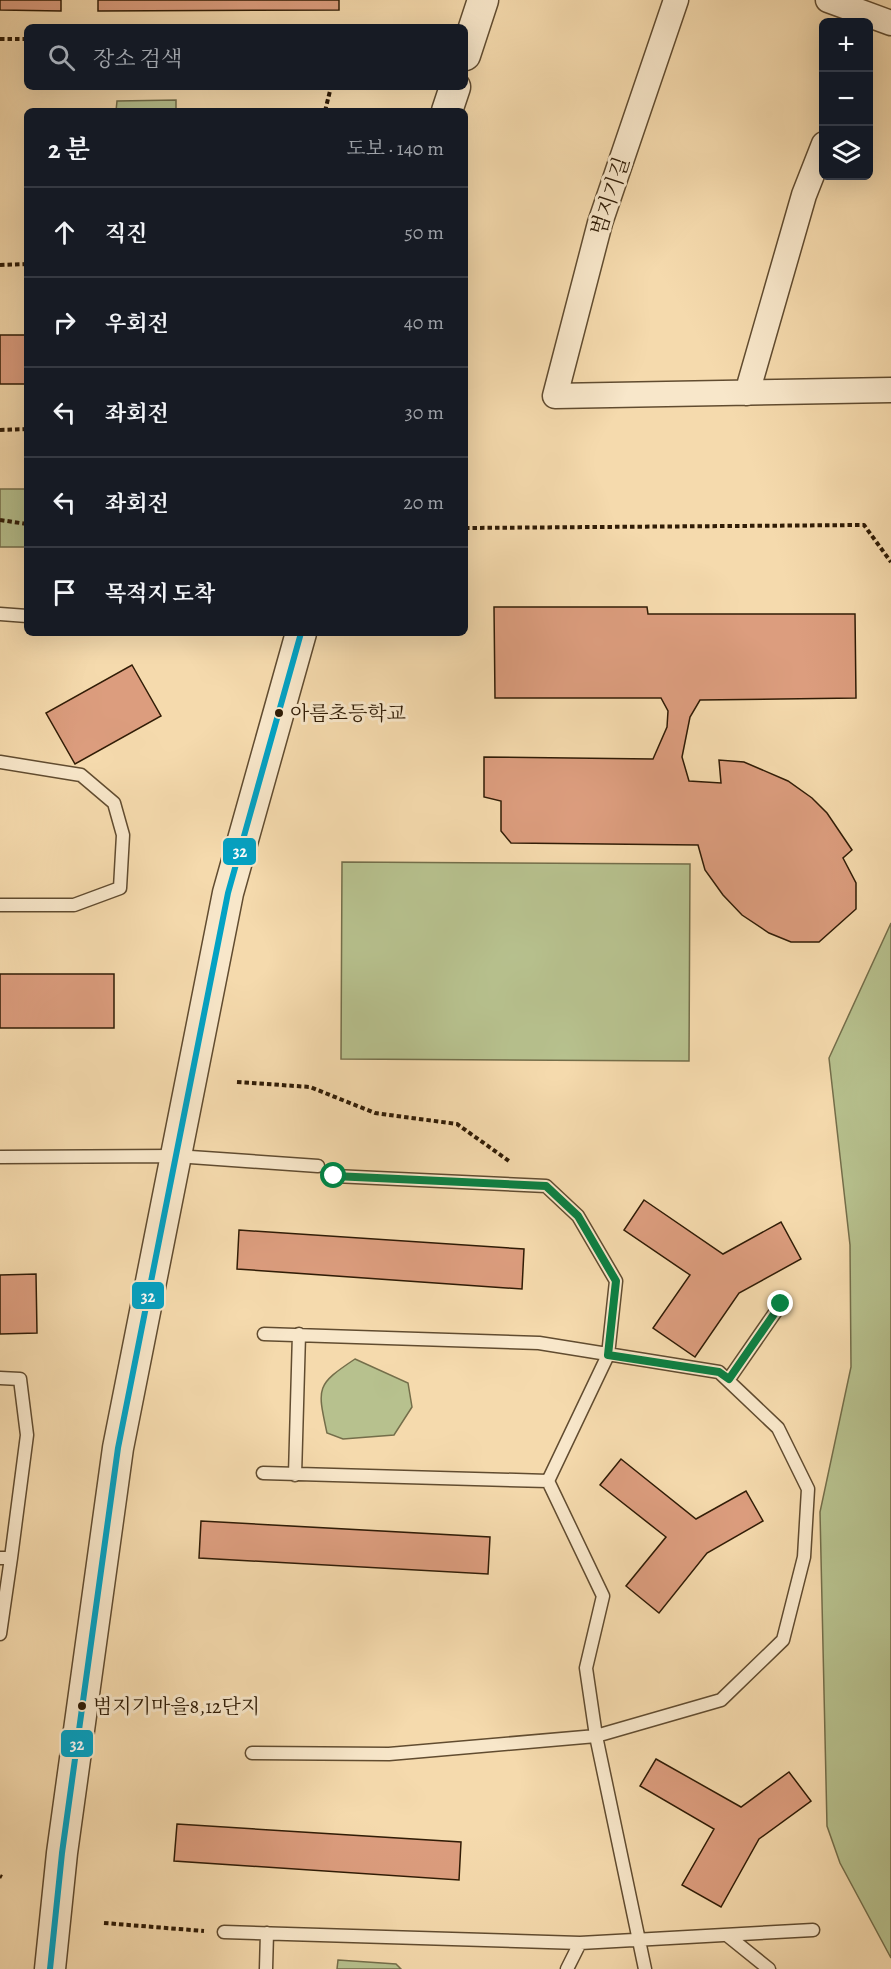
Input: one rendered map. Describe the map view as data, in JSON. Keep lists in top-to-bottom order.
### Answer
{
  "streets": {
    "street": ["범지기길"]
  },
  "places": ["아름초등학교", "범지기마을8,12단지"],
  "lines": ["transit line 32"],
  "page": {
    "map_buttons": ["+", "−"],
    "search": "장소 검색",
    "heading": ["2 분", "도보 · 140 m"],
    "list": [
      ["직진", "50 m"],
      ["우회전", "40 m"],
      ["좌회전", "30 m"],
      ["좌회전", "20 m"],
      "목적지 도착"
    ]
  }
}
